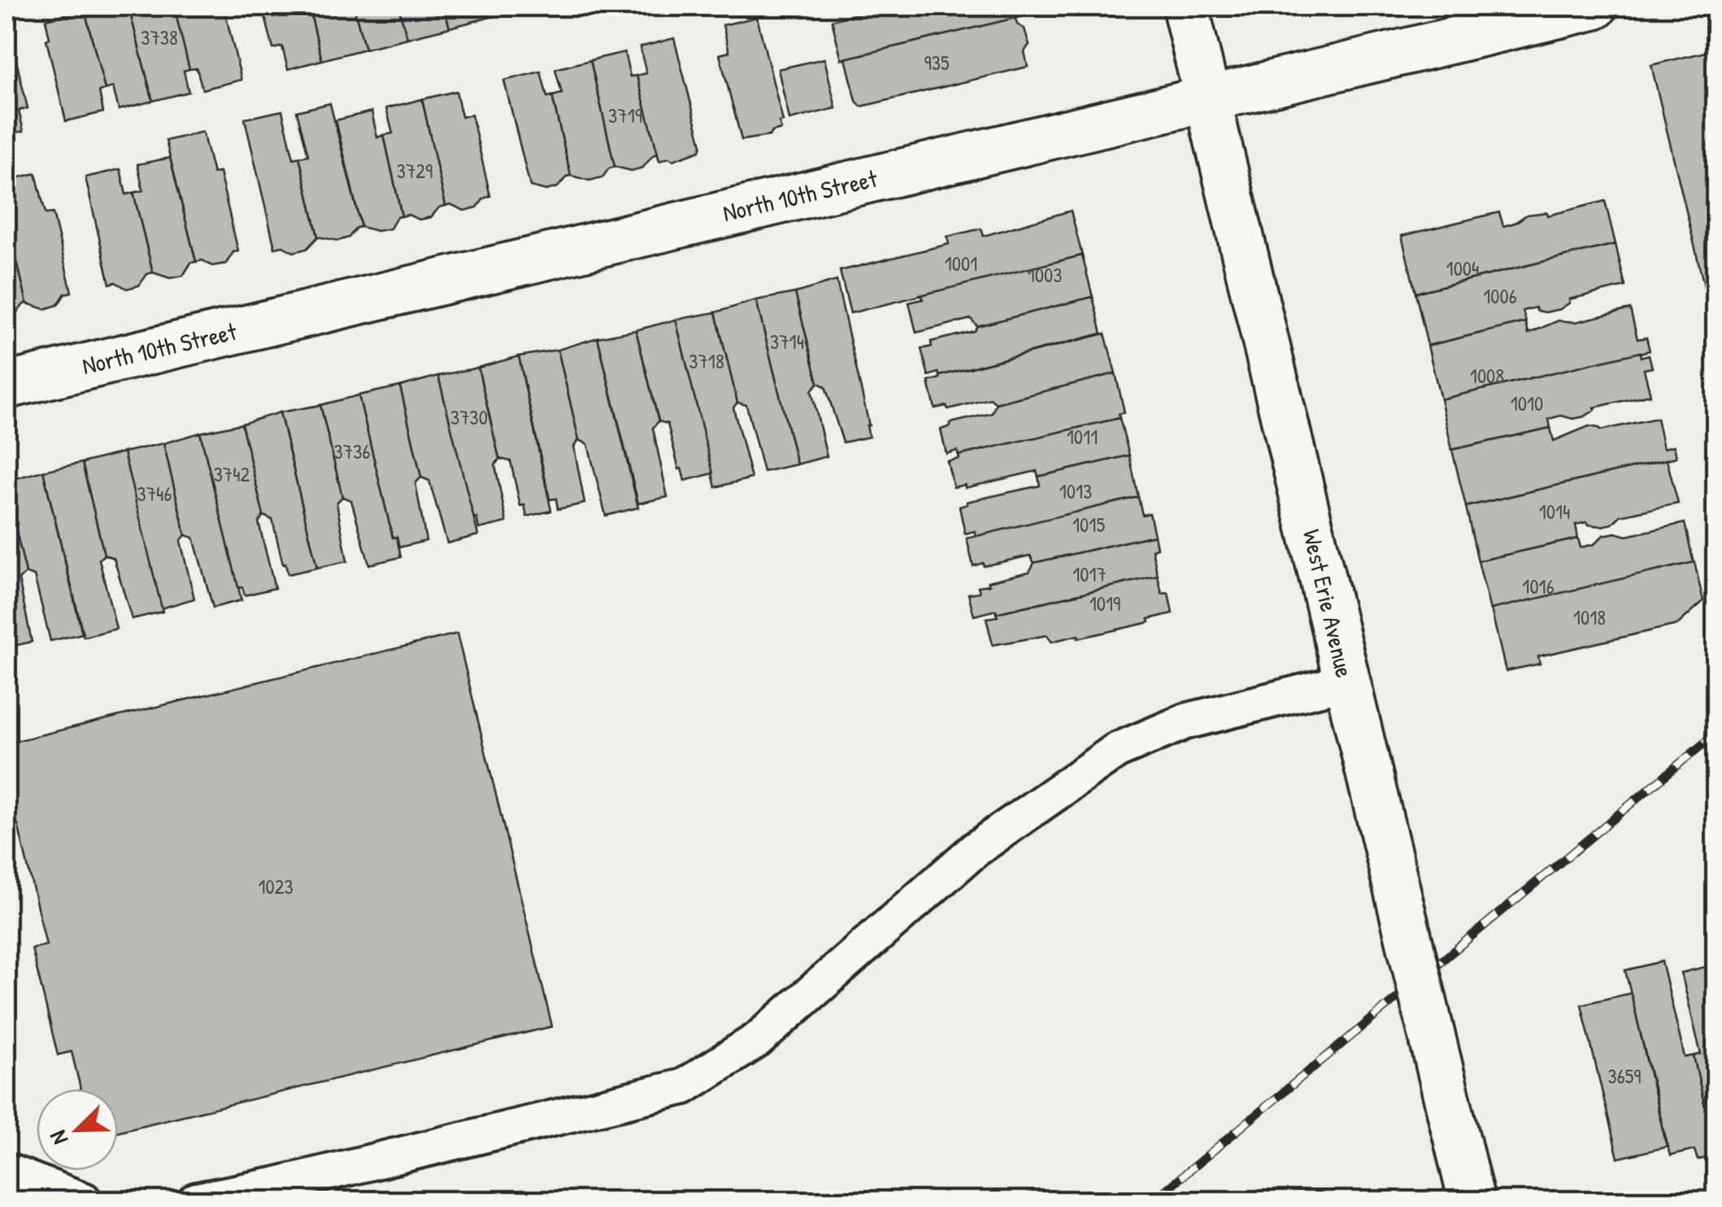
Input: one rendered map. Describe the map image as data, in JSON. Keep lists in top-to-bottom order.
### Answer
{
  "streets": {
    "street": ["North 10th Street", "West Erie Avenue"]
  },
  "crossings": [
    ["North 10th Street", "West Erie Avenue"]
  ],
  "house_numbers": [
    "3738",
    "935",
    "3719",
    "3729",
    "1001",
    "1004",
    "1003",
    "1006",
    "3714",
    "3718",
    "1008",
    "1010",
    "3730",
    "1011",
    "3736",
    "3742",
    "1013",
    "3746",
    "1014",
    "1015",
    "1017",
    "1016",
    "1019",
    "1018",
    "1023",
    "3659"
  ],
  "north": "bottom left"
}
